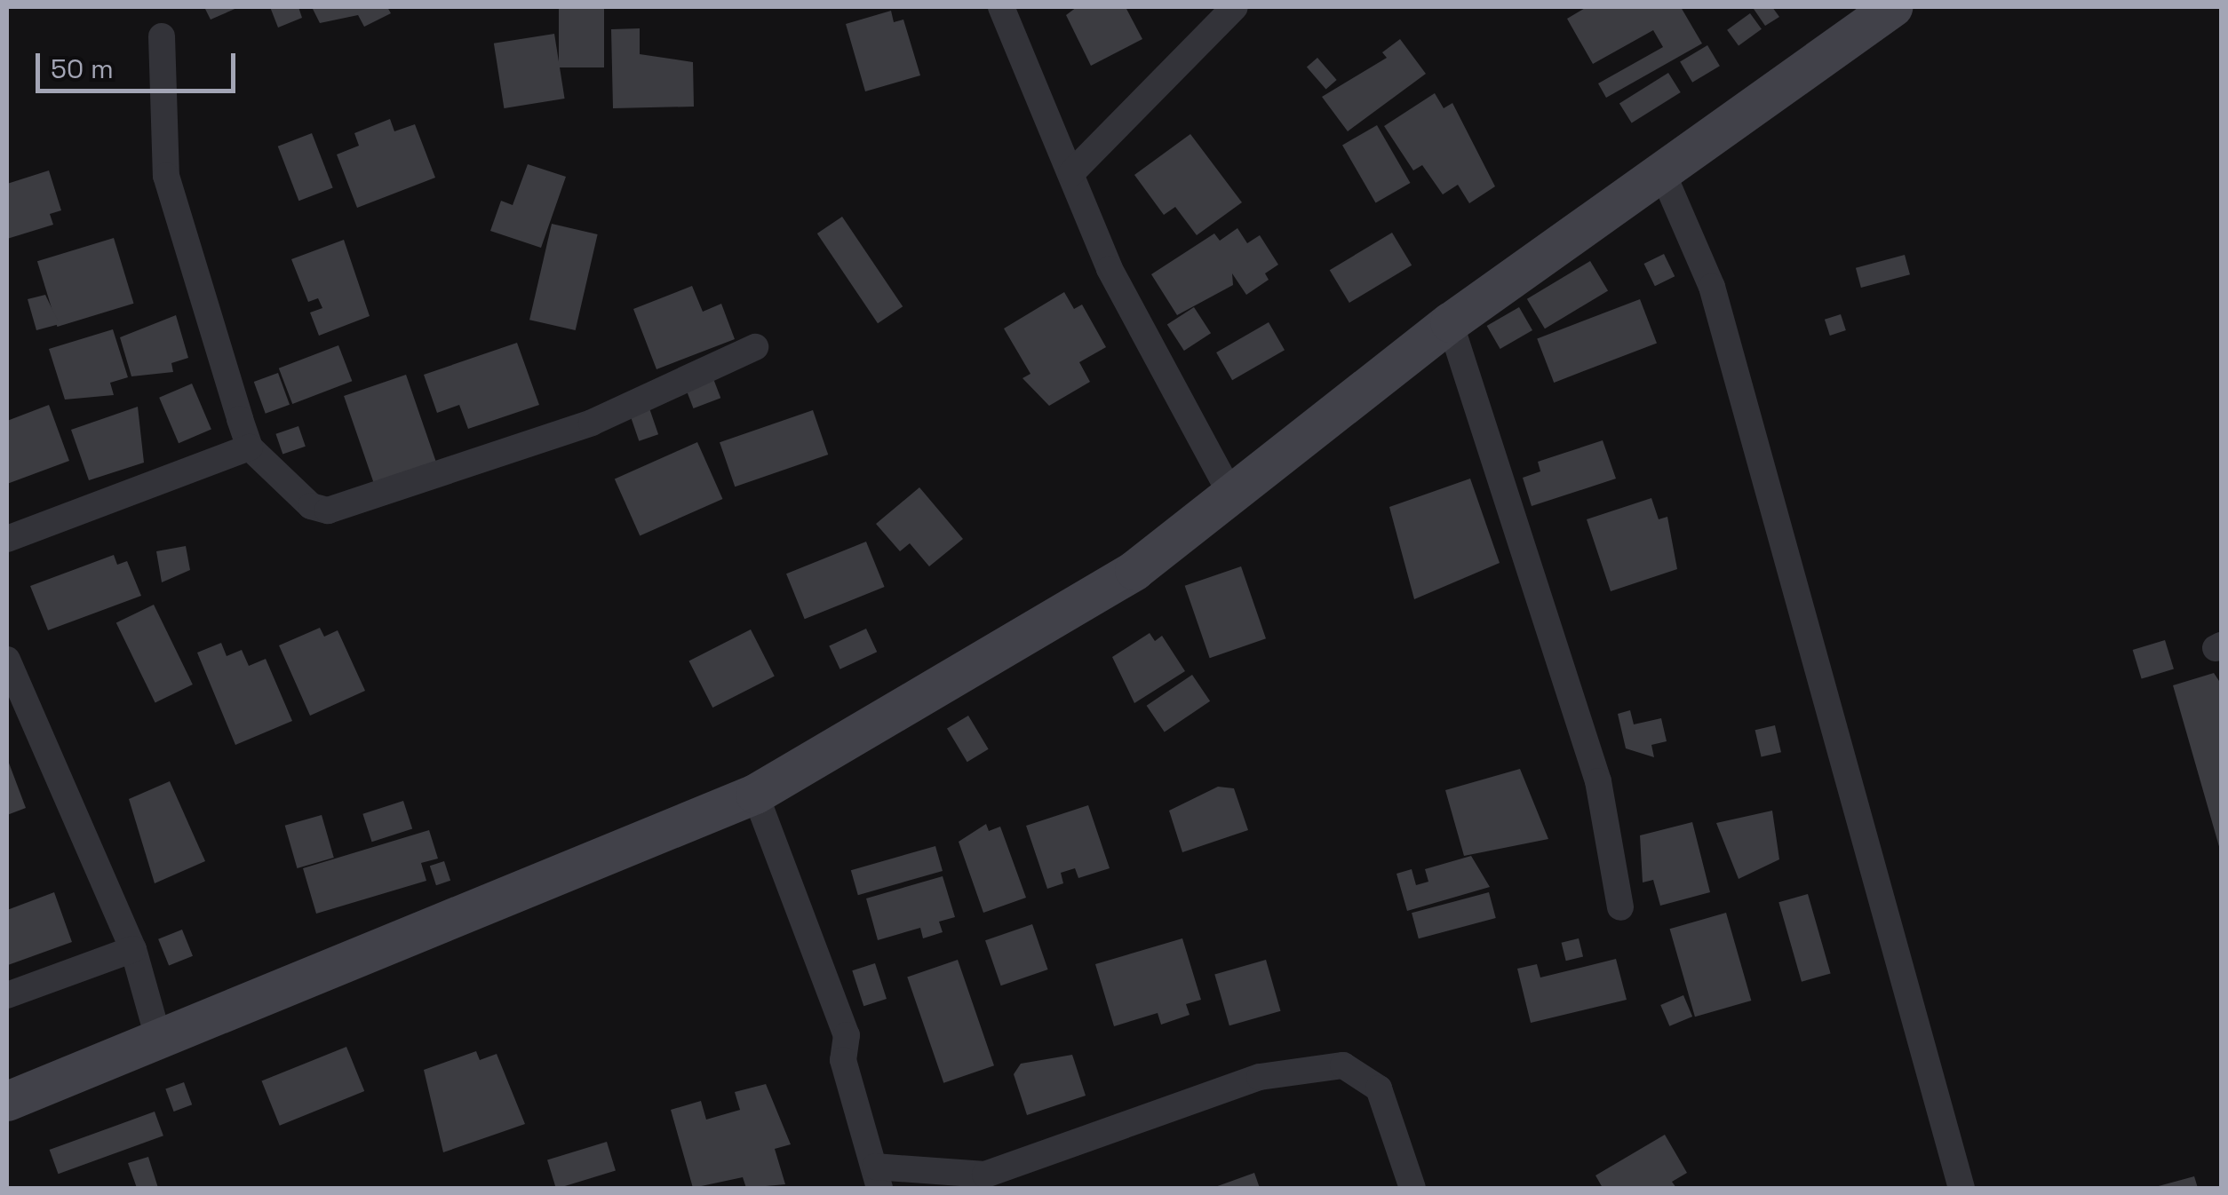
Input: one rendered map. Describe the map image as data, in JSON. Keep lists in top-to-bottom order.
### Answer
{
  "scale_bar": "50 m"
}
